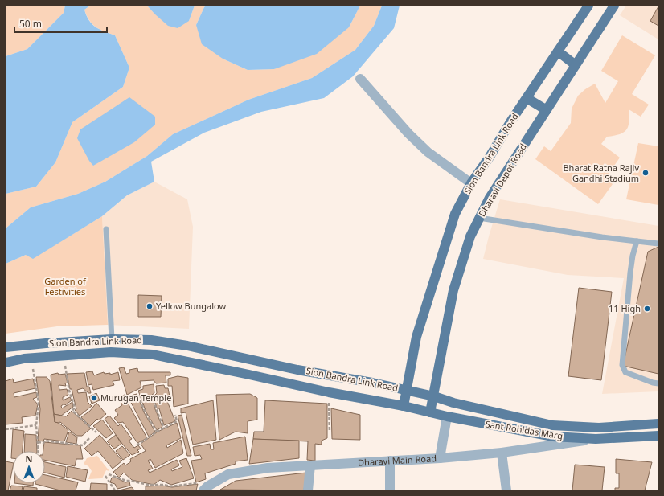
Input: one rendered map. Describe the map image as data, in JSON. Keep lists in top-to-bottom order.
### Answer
{
  "streets": {
    "main road": ["Sion Bandra Link Road", "Dharavi Depot Road", "Sant Rohidas Marg"],
    "street": ["Dharavi Main Road"]
  },
  "crossings": [
    ["Sion Bandra Link Road", "Dharavi Depot Road"],
    ["Sion Bandra Link Road", "Sant Rohidas Marg"],
    ["Dharavi Depot Road", "Sant Rohidas Marg"],
    ["Sant Rohidas Marg", "Dharavi Main Road"]
  ],
  "parks": ["Garden of Festivities"],
  "places": [
    "Bharat Ratna Rajiv Gandhi Stadium",
    "Yellow Bungalow",
    "11 High",
    "Murugan Temple"
  ],
  "scale_bar": "50 m",
  "north": "top"
}
